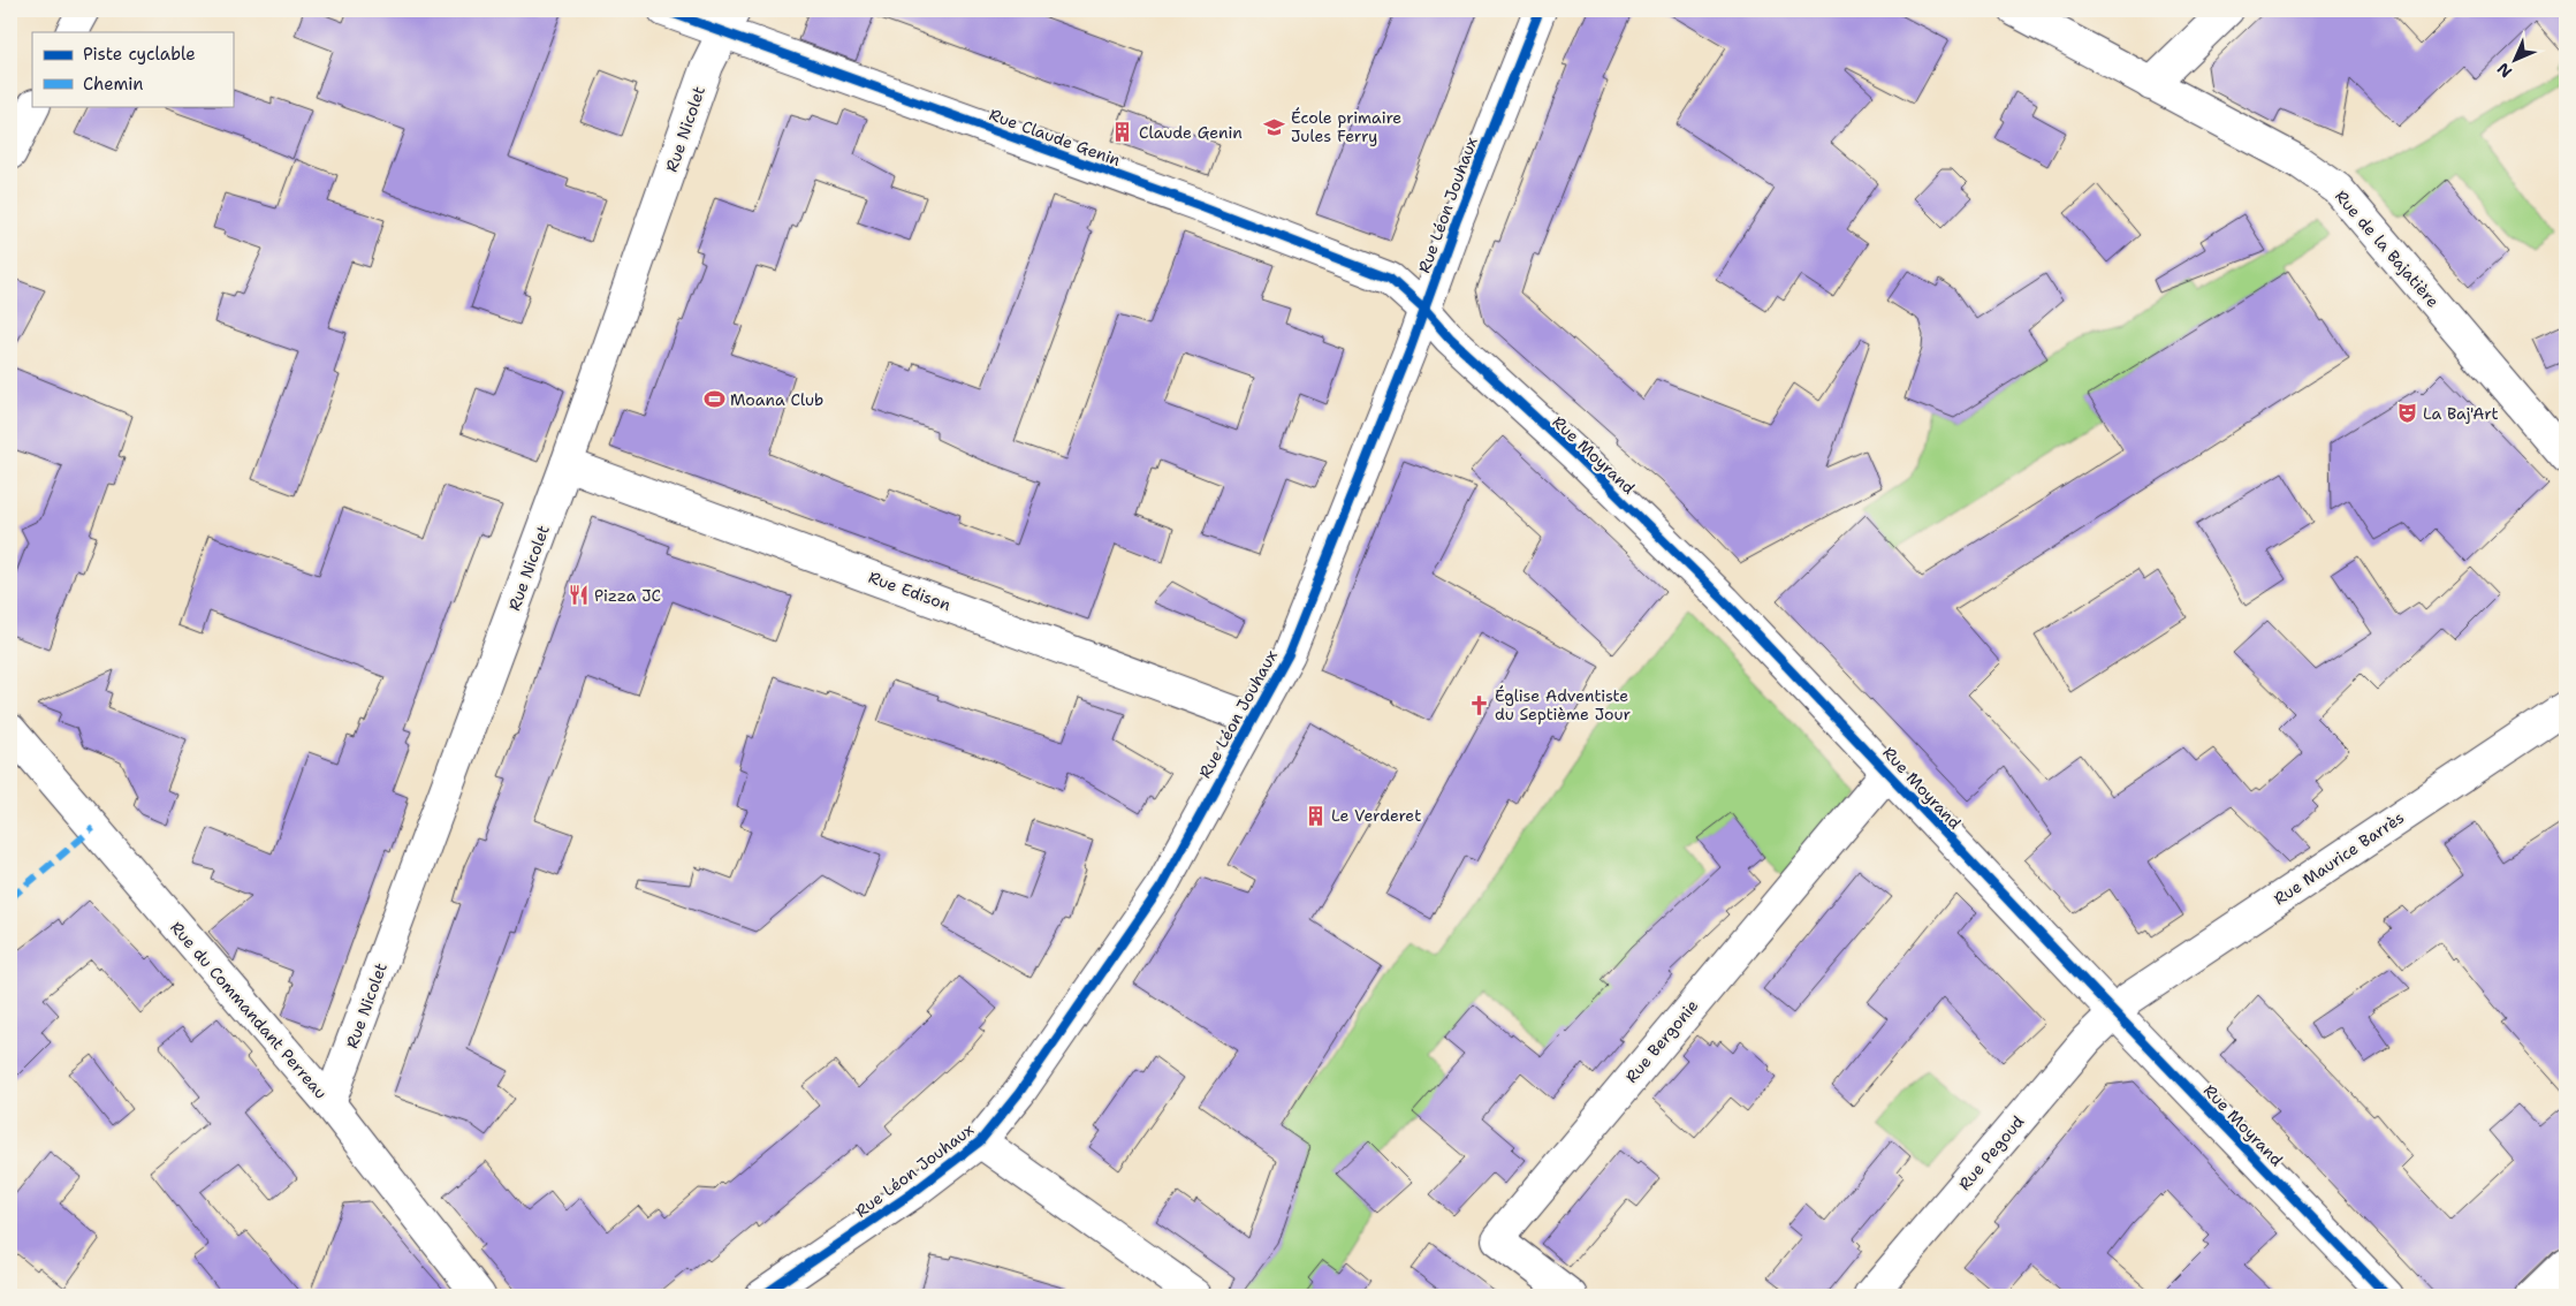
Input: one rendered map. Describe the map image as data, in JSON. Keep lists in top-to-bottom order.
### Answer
{
  "streets": {
    "street": [
      "Rue Nicolet",
      "Rue Claude Genin",
      "Rue Léon Jouhaux",
      "Rue de la Bajatière",
      "Rue Moyrand",
      "Rue Edison",
      "Rue Maurice Barrès",
      "Rue du Commandant Perreau",
      "Rue Bergonie",
      "Rue Pegoud"
    ]
  },
  "crossings": [
    ["Rue Nicolet", "Rue Claude Genin"],
    ["Rue Nicolet", "Rue Edison"],
    ["Rue Nicolet", "Rue du Commandant Perreau"],
    ["Rue Claude Genin", "Rue Léon Jouhaux"],
    ["Rue Claude Genin", "Rue Moyrand"],
    ["Rue Léon Jouhaux", "Rue Moyrand"],
    ["Rue Léon Jouhaux", "Rue Edison"],
    ["Rue Moyrand", "Rue Maurice Barrès"],
    ["Rue Moyrand", "Rue Bergonie"],
    ["Rue Moyrand", "Rue Pegoud"],
    ["Rue Maurice Barrès", "Rue Pegoud"]
  ],
  "places": {
    "school or university": ["École primaire Jules Ferry"],
    "building": ["Claude Genin", "Le Verderet"],
    "sports": ["Moana Club"],
    "theatre": ["La Baj'Art"],
    "restaurant": ["Pizza JC"],
    "church": ["Église Adventiste du Septième Jour"]
  },
  "legend": ["Piste cyclable", "Chemin"],
  "north": "bottom left"
}
